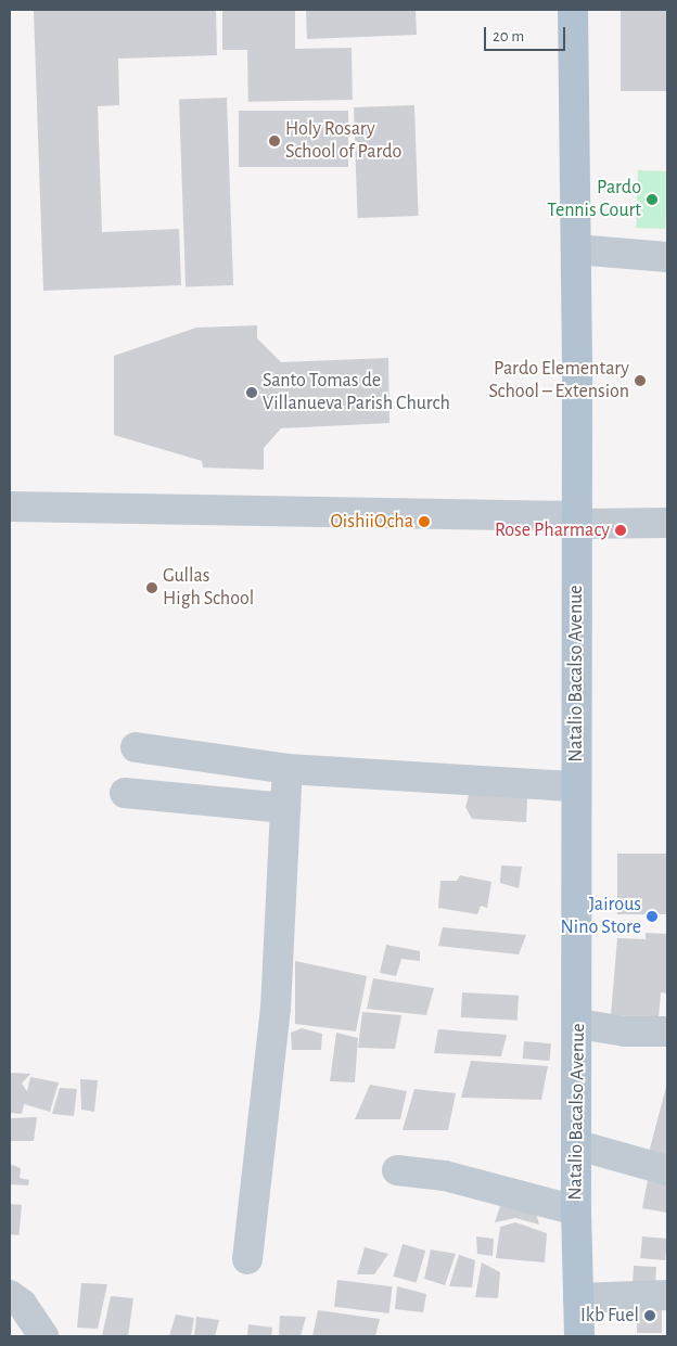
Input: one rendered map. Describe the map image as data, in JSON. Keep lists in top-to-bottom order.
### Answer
{
  "streets": {
    "main road": ["Natalio Bacalso Avenue"]
  },
  "places": [
    "Holy Rosary School of Pardo",
    "Pardo Tennis Court",
    "Pardo Elementary School – Extension",
    "Santo Tomas de Villanueva Parish Church",
    "OishiiOcha",
    "Rose Pharmacy",
    "Gullas High School",
    "Jairous Nino Store",
    "Ikb Fuel"
  ],
  "scale_bar": "20 m"
}
